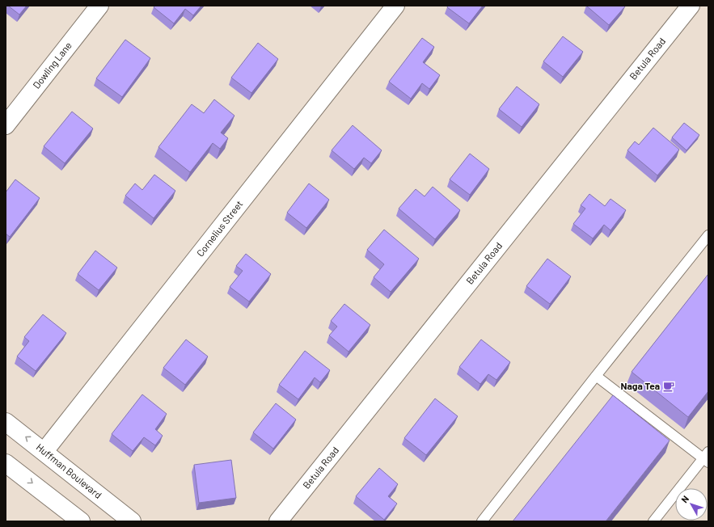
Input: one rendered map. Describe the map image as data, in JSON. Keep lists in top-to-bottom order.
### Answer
{
  "streets": {
    "street": [
      "Betula Road",
      "Dowling Lane",
      "Cornelius Street",
      "Huffman Boulevard"
    ]
  },
  "crossings": [
    ["Cornelius Street", "Huffman Boulevard"]
  ],
  "places": {
    "cafe": ["Naga Tea"]
  },
  "north": "top left"
}
